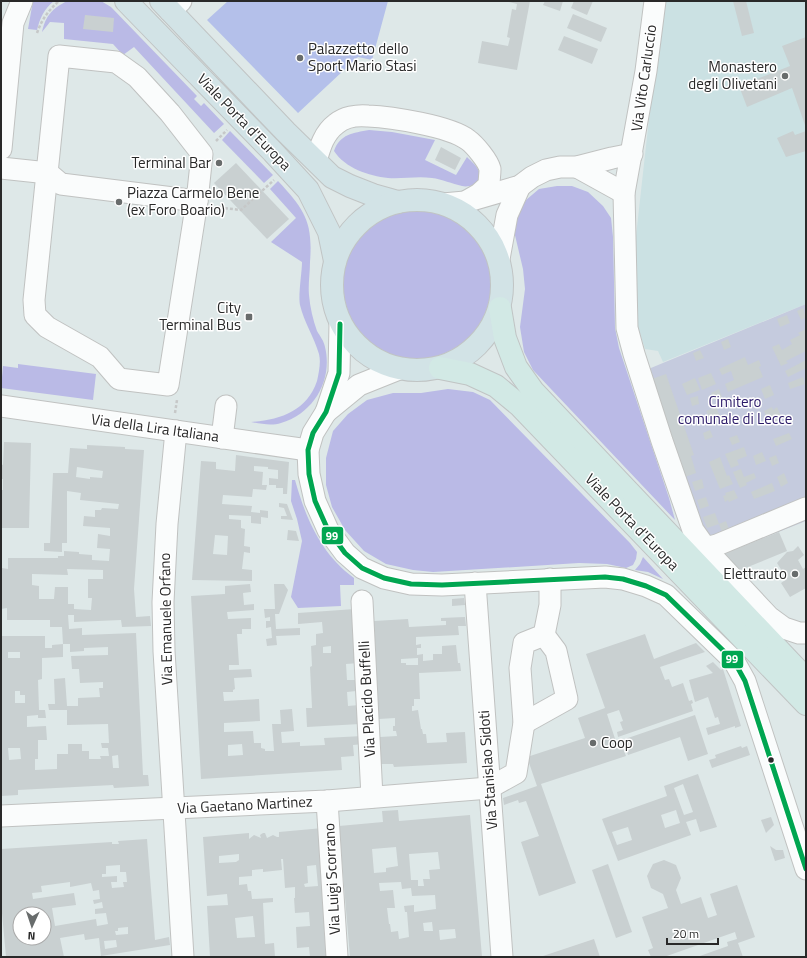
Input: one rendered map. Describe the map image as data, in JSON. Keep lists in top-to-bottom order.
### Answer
{
  "streets": {
    "highway": ["Viale Porta d'Europa"],
    "street": [
      "Via Vito Carluccio",
      "Via della Lira Italiana",
      "Via Emanuele Orfano",
      "Via Placido Buffelli",
      "Via Stanislao Sidoti",
      "Via Gaetano Martinez",
      "Via Luigi Scorrano"
    ]
  },
  "crossings": [
    ["Via della Lira Italiana", "Via Emanuele Orfano"],
    ["Via Emanuele Orfano", "Via Gaetano Martinez"],
    ["Via Placido Buffelli", "Via Gaetano Martinez"],
    ["Via Stanislao Sidoti", "Via Gaetano Martinez"],
    ["Via Gaetano Martinez", "Via Luigi Scorrano"]
  ],
  "parks": ["Cimitero comunale di Lecce"],
  "places": {
    "other": [
      "Palazzetto dello Sport Mario Stasi",
      "Monastero degli Olivetani",
      "Terminal Bar",
      "Piazza Carmelo Bene (ex Foro Boario)",
      "Elettrauto",
      "Coop"
    ],
    "transit": ["City Terminal Bus"]
  },
  "lines": ["transit line 99"],
  "scale_bar": "20 m",
  "north": "bottom"
}
